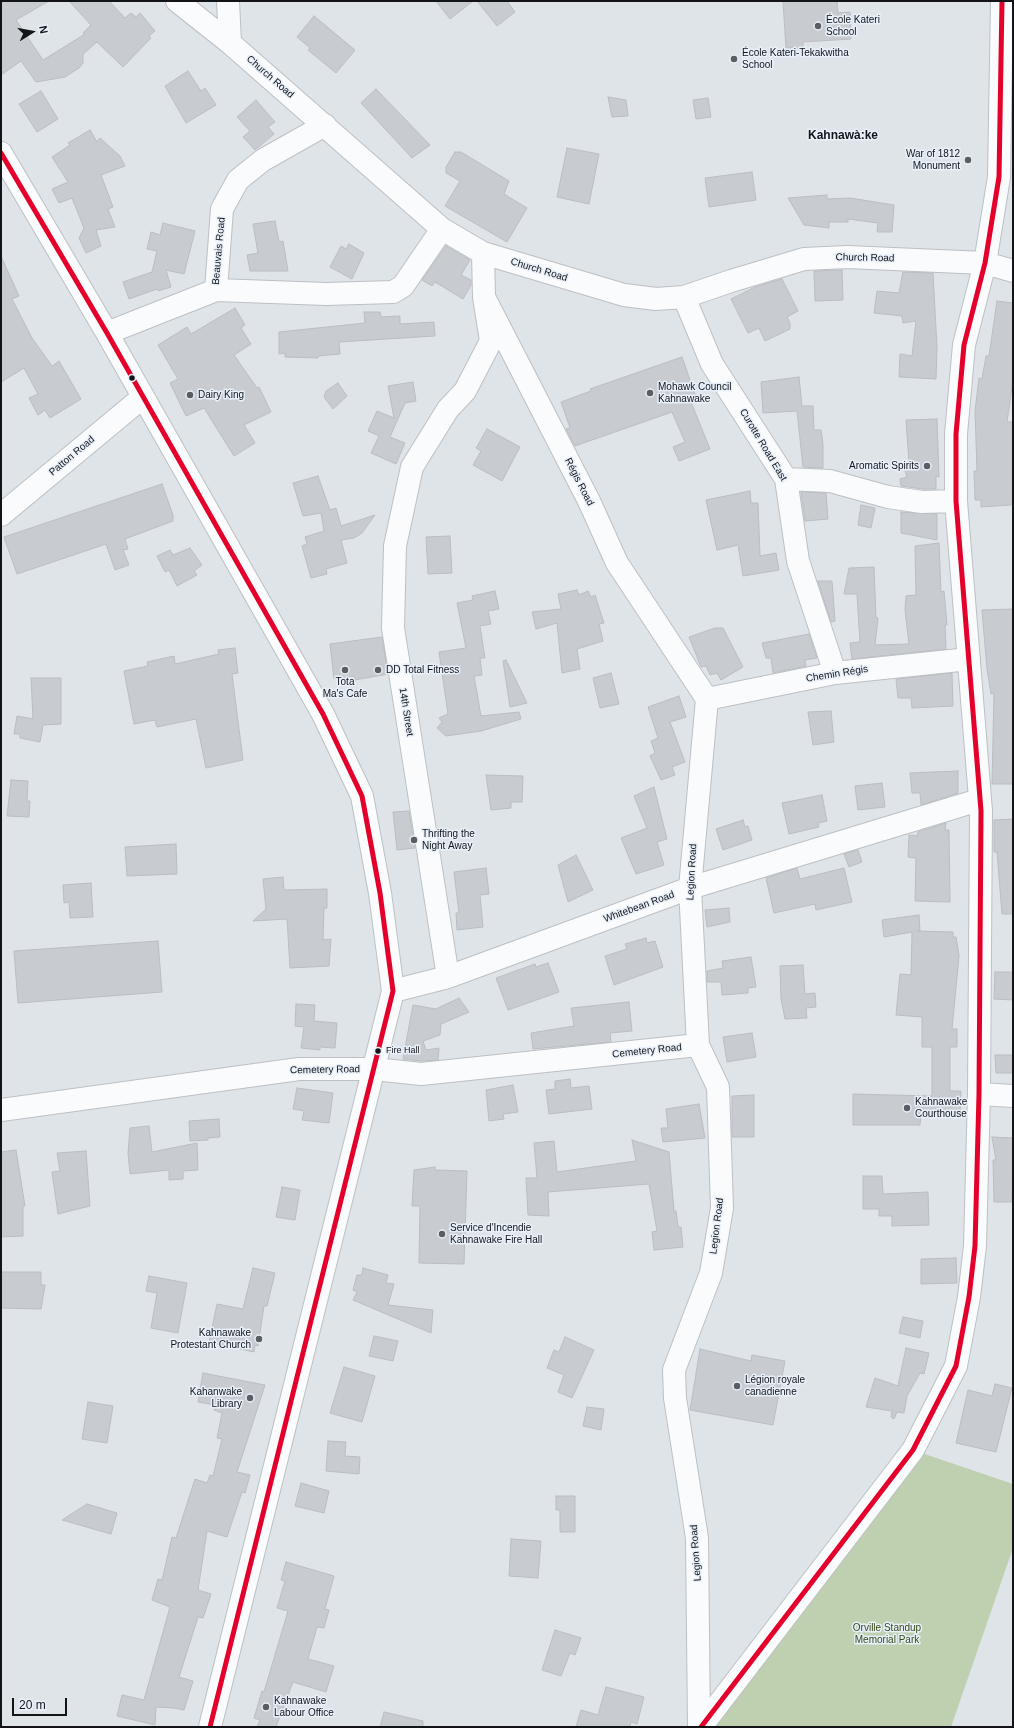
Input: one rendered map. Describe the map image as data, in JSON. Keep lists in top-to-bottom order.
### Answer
{
  "streets": {
    "street": [
      "Church Road",
      "Beauvais Road",
      "Curotte Road East",
      "Patton Road",
      "Régis Road",
      "Chemin Régis",
      "14th Street",
      "Legion Road",
      "Whitebean Road",
      "Cemetery Road"
    ]
  },
  "crossings": [
    ["Church Road", "Beauvais Road"],
    ["Church Road", "Curotte Road East"],
    ["Church Road", "Régis Road"],
    ["Curotte Road East", "Chemin Régis"],
    ["Régis Road", "Chemin Régis"],
    ["Régis Road", "14th Street"],
    ["Régis Road", "Legion Road"],
    ["Chemin Régis", "Legion Road"],
    ["14th Street", "Whitebean Road"],
    ["Legion Road", "Whitebean Road"],
    ["Legion Road", "Cemetery Road"]
  ],
  "districts": ["Kahnawà:ke"],
  "parks": ["Orville Standup Memorial Park"],
  "places": [
    "École Kateri School",
    "École Kateri-Tekakwitha School",
    "War of 1812 Monument",
    "Mohawk Council Kahnawake",
    "Dairy King",
    "Aromatic Spirits",
    "Tota Ma's Cafe",
    "DD Total Fitness",
    "Thrifting the Night Away",
    "Fire Hall",
    "Kahnawake Courthouse",
    "Service d'Incendie Kahnawake Fire Hall",
    "Kahnawake Protestant Church",
    "Légion royale canadienne",
    "Kahanwake Library",
    "Kahnawake Labour Office"
  ],
  "scale_bar": "20 m",
  "north": "right"
}
